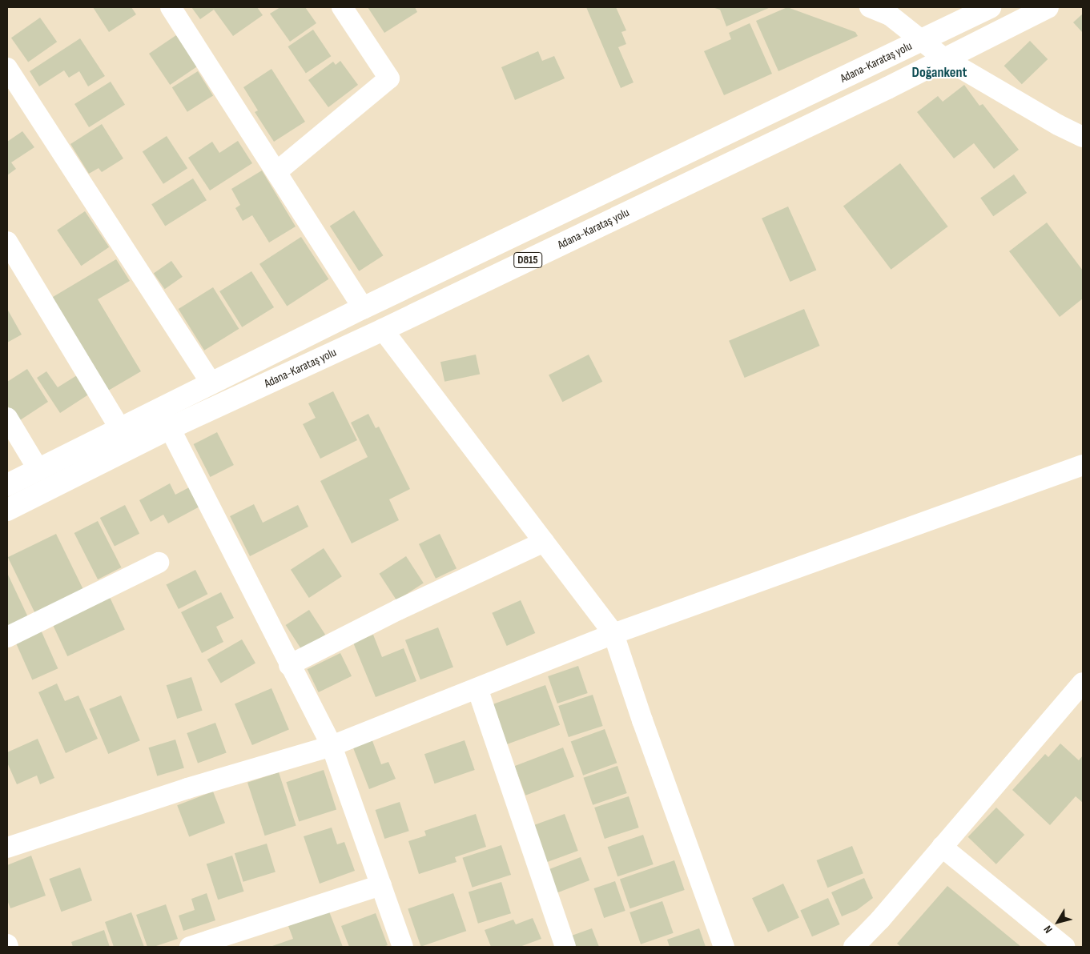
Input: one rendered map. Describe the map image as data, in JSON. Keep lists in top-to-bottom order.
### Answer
{
  "streets": {
    "main road": ["Adana-Karataş yolu", "D815"]
  },
  "districts": ["Doğankent"],
  "north": "bottom left"
}
